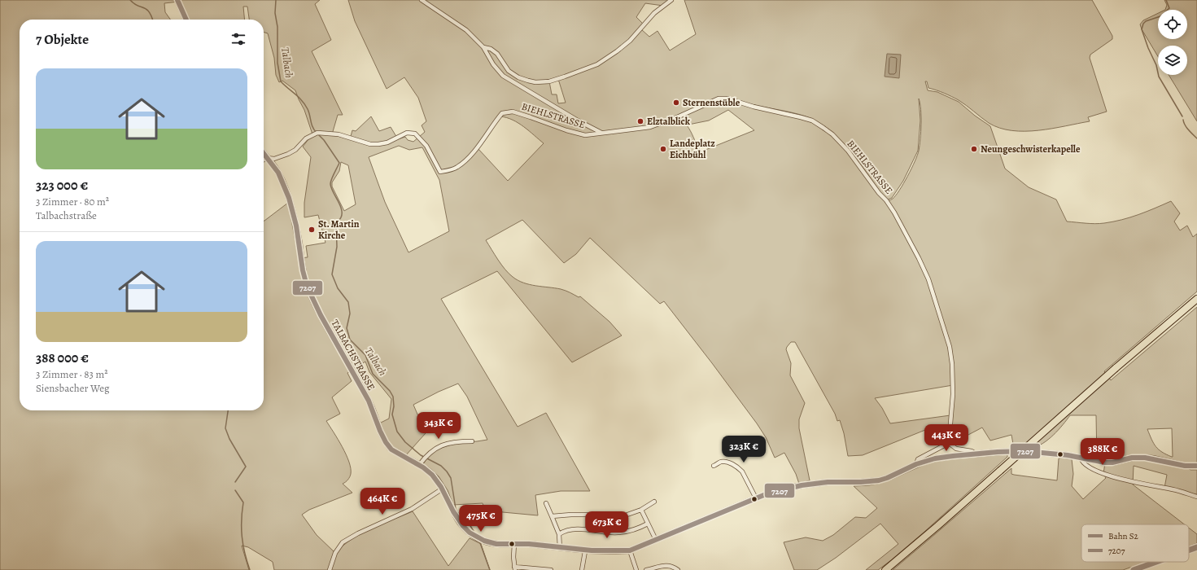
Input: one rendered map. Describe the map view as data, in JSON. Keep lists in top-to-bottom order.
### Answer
{
  "streets": {
    "street": ["BIEHLSTRASSE", "TALBACHSTRASSE"]
  },
  "crossings": [
    ["BIEHLSTRASSE", "TALBACHSTRASSE"]
  ],
  "water": ["Talbach"],
  "places": [
    "Sternenstüble",
    "Elztalblick",
    "Landeplatz Eichbühl",
    "Neungeschwisterkapelle",
    "St. Martin Kirche"
  ],
  "lines": ["transit line 7207", "rail line S2"],
  "legend": ["Bahn S2", "7207"],
  "page": {
    "heading": "7 Objekte",
    "list": [
      {
        "name": "323 000 €",
        "note": "3 Zimmer · 80 m² · Talbachstraße"
      },
      {
        "name": "388 000 €",
        "note": "3 Zimmer · 83 m² · Siensbacher Weg"
      }
    ],
    "price": [
      "343K €",
      "443K €",
      "323K €",
      "388K €",
      "464K €",
      "475K €",
      "673K €"
    ]
  }
}
